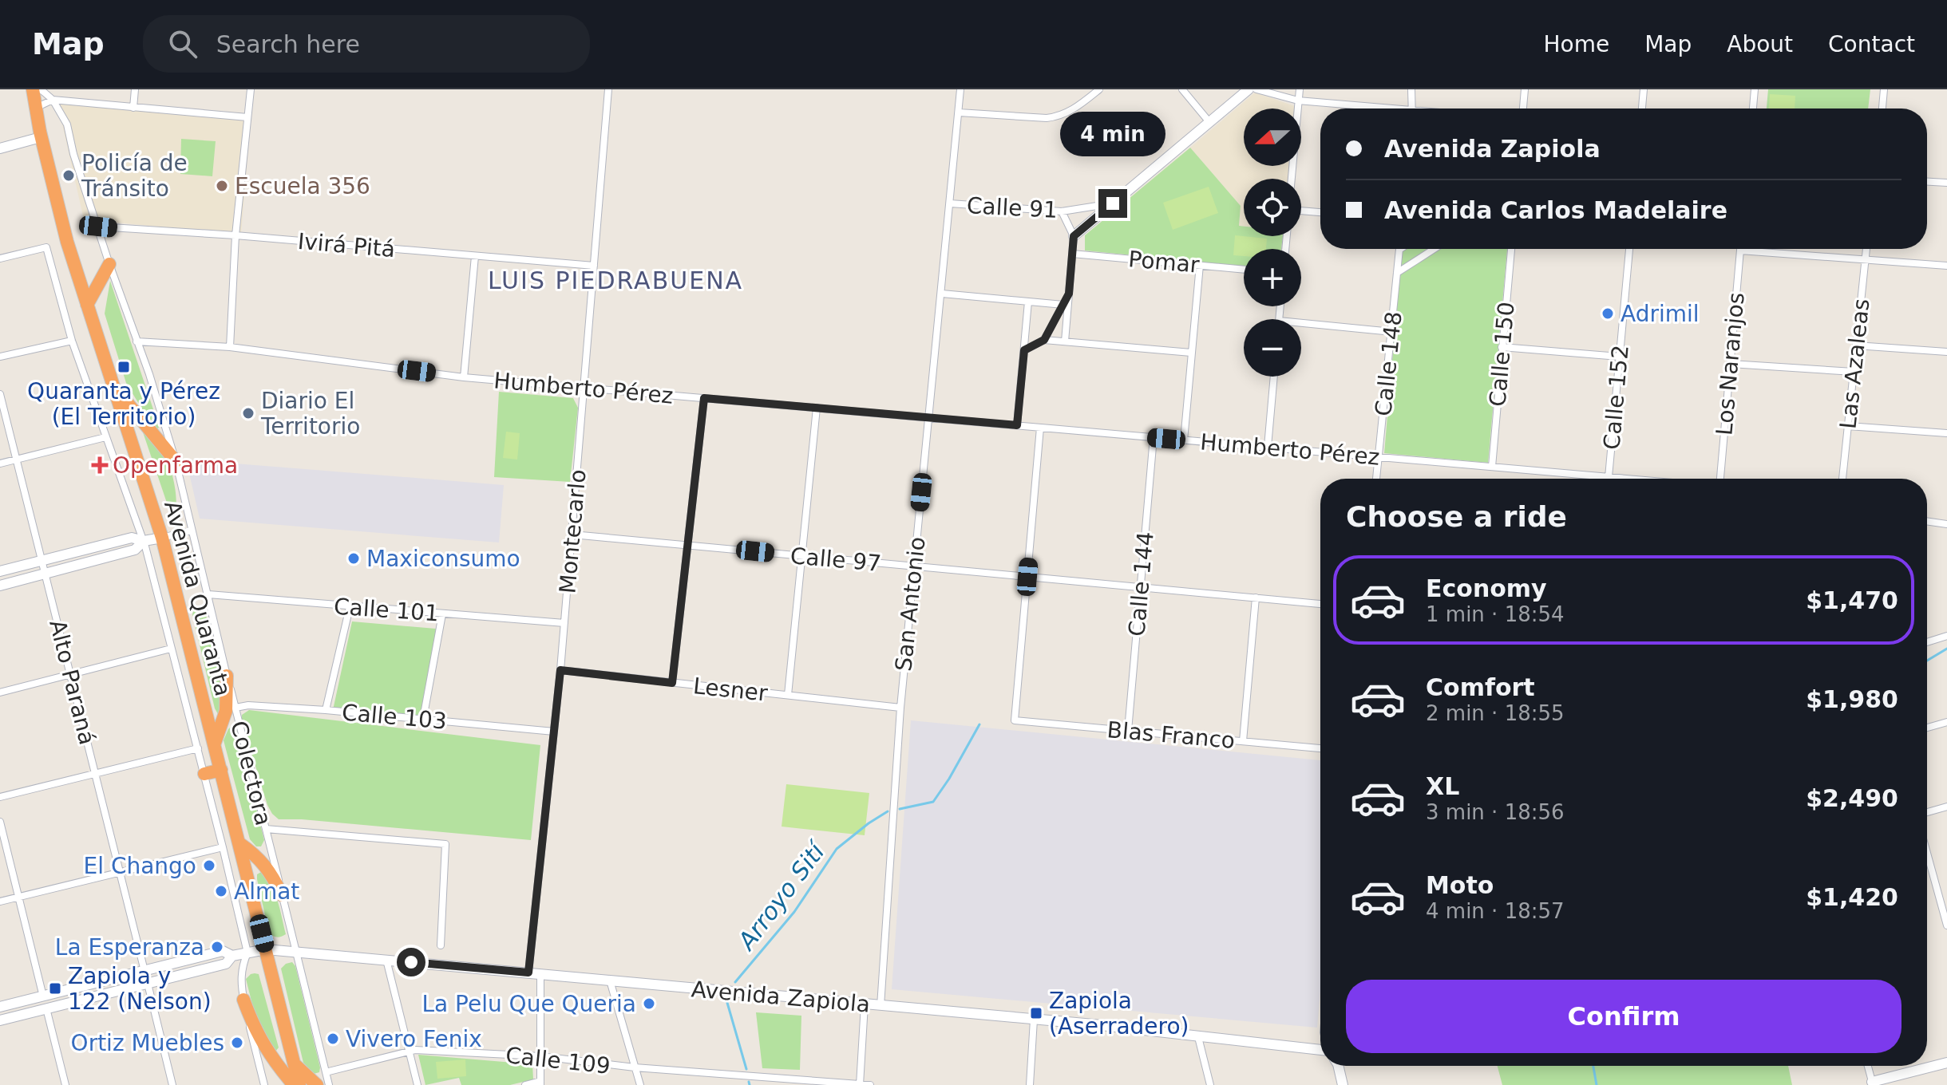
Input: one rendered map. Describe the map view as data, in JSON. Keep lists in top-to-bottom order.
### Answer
{
  "streets": {
    "highway": ["Avenida Quaranta"],
    "main road": ["Avenida Zapiola"],
    "street": [
      "Calle 91",
      "Ivirá Pitá",
      "Pomar",
      "Calle 150",
      "Calle 148",
      "Los Naranjos",
      "Las Azaleas",
      "Humberto Pérez",
      "Calle 152",
      "Montecarlo",
      "Calle 97",
      "Calle 144",
      "San Antonio",
      "Calle 101",
      "Alto Paraná",
      "Lesner",
      "Calle 103",
      "Blas Franco",
      "Colectora",
      "Calle 109"
    ]
  },
  "crossings": [
    ["Calle 91", "San Antonio"],
    ["Ivirá Pitá", "Montecarlo"],
    ["Ivirá Pitá", "Colectora"],
    ["Calle 150", "Humberto Pérez"],
    ["Calle 148", "Humberto Pérez"],
    ["Humberto Pérez", "Calle 152"],
    ["Humberto Pérez", "Montecarlo"],
    ["Humberto Pérez", "Calle 144"],
    ["Humberto Pérez", "San Antonio"],
    ["Humberto Pérez", "Colectora"],
    ["Montecarlo", "Calle 97"],
    ["Montecarlo", "Calle 101"],
    ["Montecarlo", "Lesner"],
    ["Montecarlo", "Calle 103"],
    ["Montecarlo", "Avenida Zapiola"],
    ["Calle 97", "Calle 144"],
    ["Calle 97", "San Antonio"],
    ["Calle 97", "Blas Franco"],
    ["Calle 144", "Blas Franco"],
    ["Avenida Quaranta", "Avenida Zapiola"],
    ["San Antonio", "Lesner"],
    ["San Antonio", "Avenida Zapiola"],
    ["Calle 101", "Colectora"],
    ["Alto Paraná", "Avenida Zapiola"],
    ["Calle 103", "Colectora"],
    ["Colectora", "Avenida Zapiola"],
    ["Colectora", "Calle 109"]
  ],
  "districts": ["LUIS PIEDRABUENA"],
  "water": ["Arroyo Sití"],
  "places": {
    "other": [
      "Policía de Tránsito",
      "Escuela 356",
      "Adrimil",
      "Diario El Territorio",
      "Maxiconsumo",
      "El Chango",
      "Almat",
      "La Esperanza",
      "La Pelu Que Queria",
      "Vivero Fenix",
      "Ortiz Muebles"
    ],
    "transit": ["Quaranta y Pérez (El Territorio)", "Zapiola y 122 (Nelson)", "Zapiola (Aserradero)"],
    "health": ["Openfarma"]
  },
  "north": "left",
  "page": {
    "header": "Map",
    "search": "Search here",
    "nav": [
      "Home",
      "Map",
      "About",
      "Contact"
    ],
    "map_buttons": ["+", "−"],
    "banner": ["Avenida Zapiola", "Avenida Carlos Madelaire"],
    "bubble": "4 min",
    "heading": "Choose a ride",
    "list": [
      {
        "name": "Economy",
        "note": "1 min · 18:54",
        "value": "$1,470"
      },
      {
        "name": "Comfort",
        "note": "2 min · 18:55",
        "value": "$1,980"
      },
      {
        "name": "XL",
        "note": "3 min · 18:56",
        "value": "$2,490"
      },
      {
        "name": "Moto",
        "note": "4 min · 18:57",
        "value": "$1,420"
      }
    ],
    "buttons": "Confirm"
  }
}
